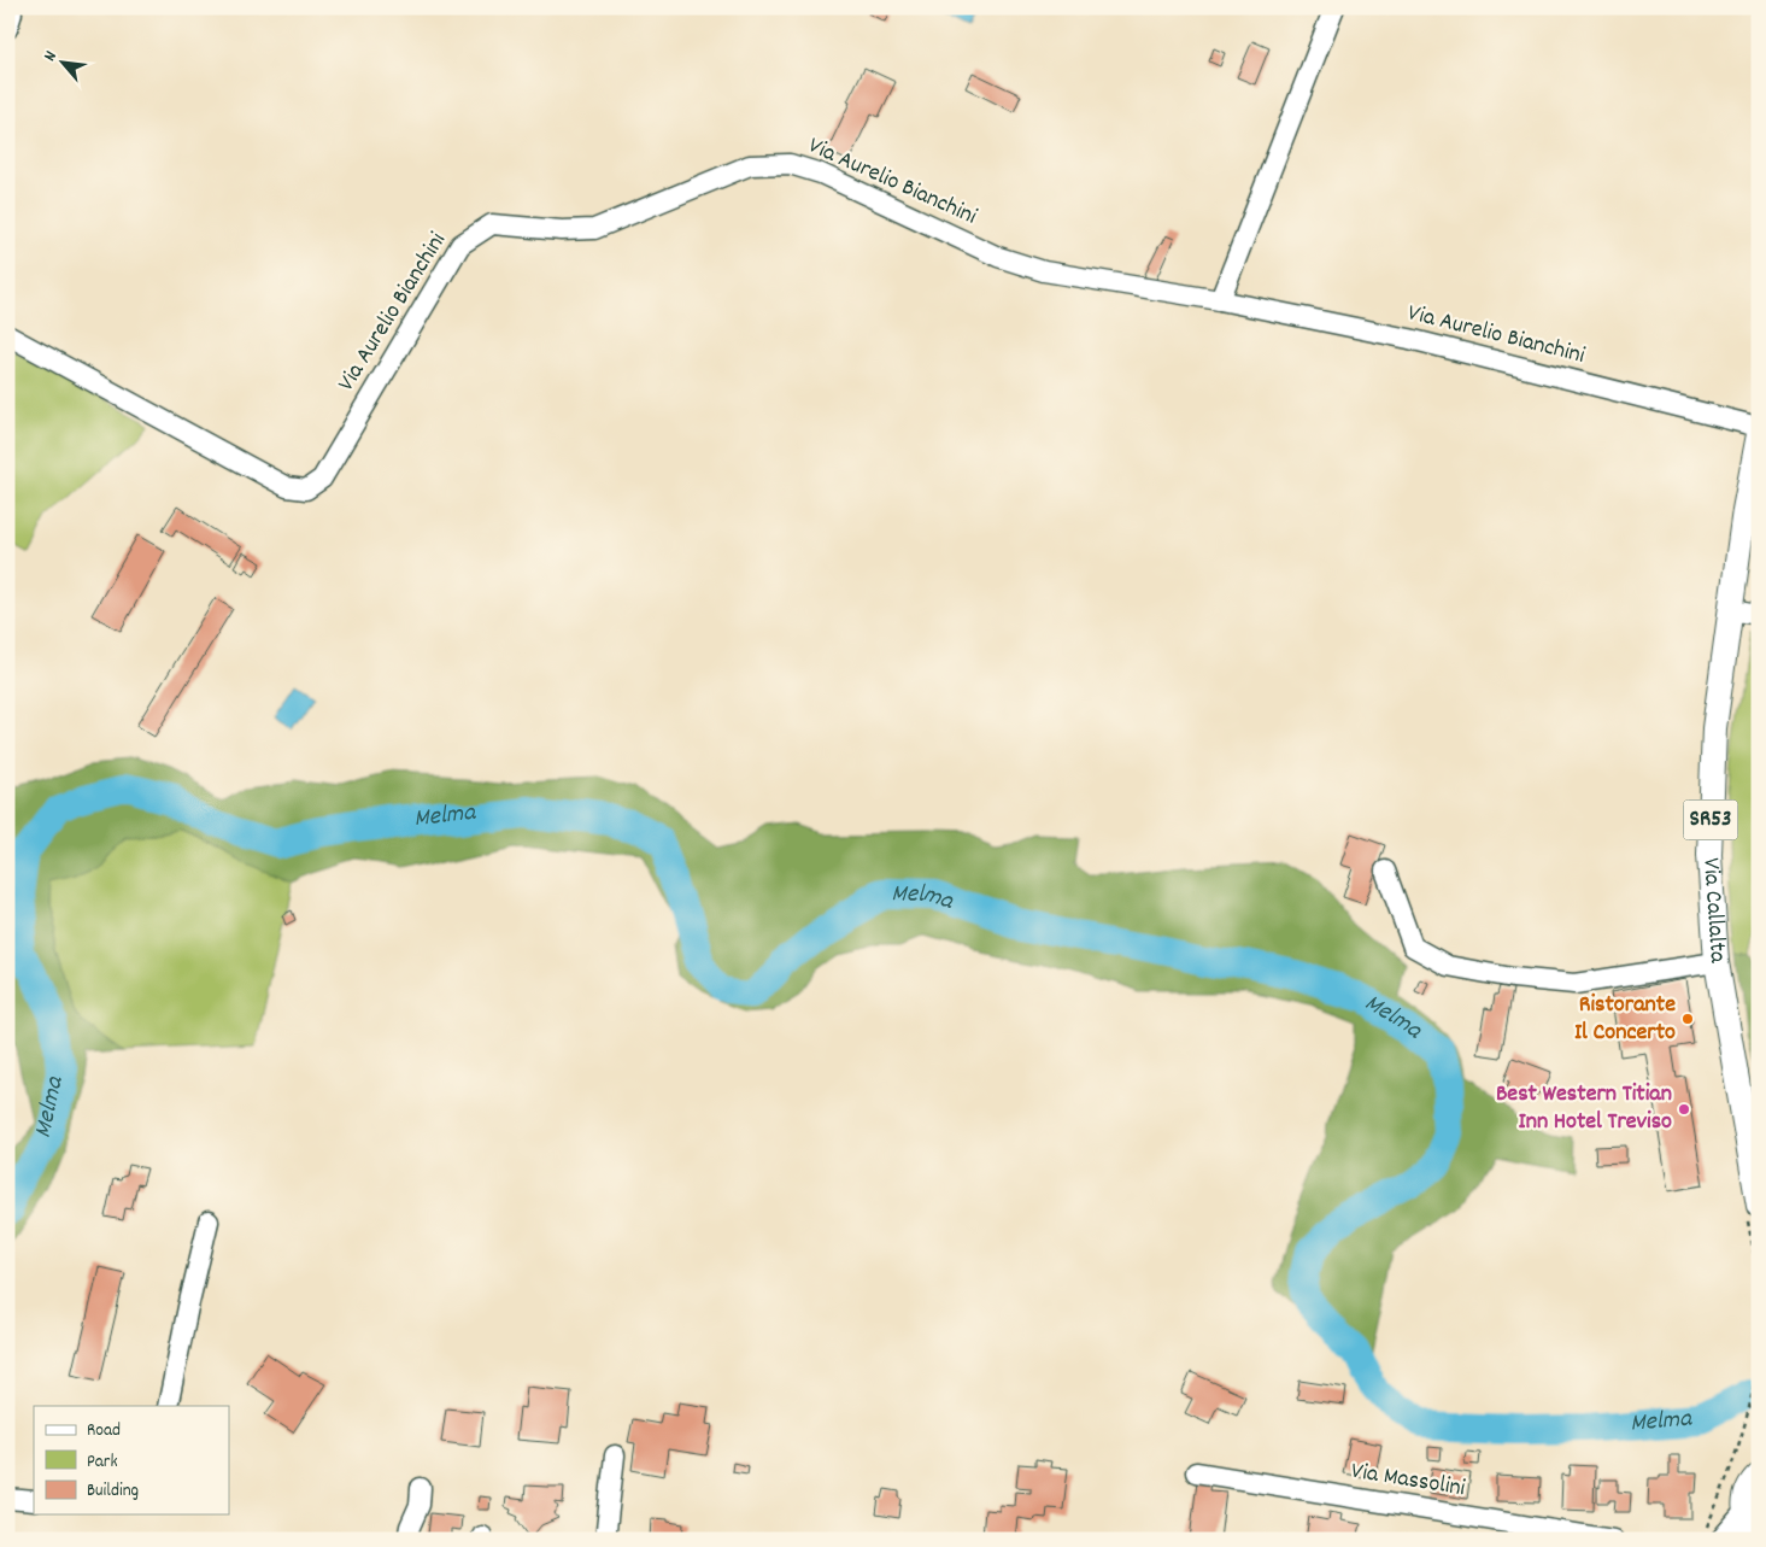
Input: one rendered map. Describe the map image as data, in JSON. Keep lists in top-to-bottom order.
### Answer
{
  "streets": {
    "main road": ["SR53", "Via Callalta"],
    "street": ["Via Aurelio Bianchini", "Via Massolini"]
  },
  "water": ["Melma"],
  "places": ["Ristorante Il Concerto", "Best Western Titian Inn Hotel Treviso"],
  "legend": ["Road", "Park", "Building"],
  "north": "top left"
}
